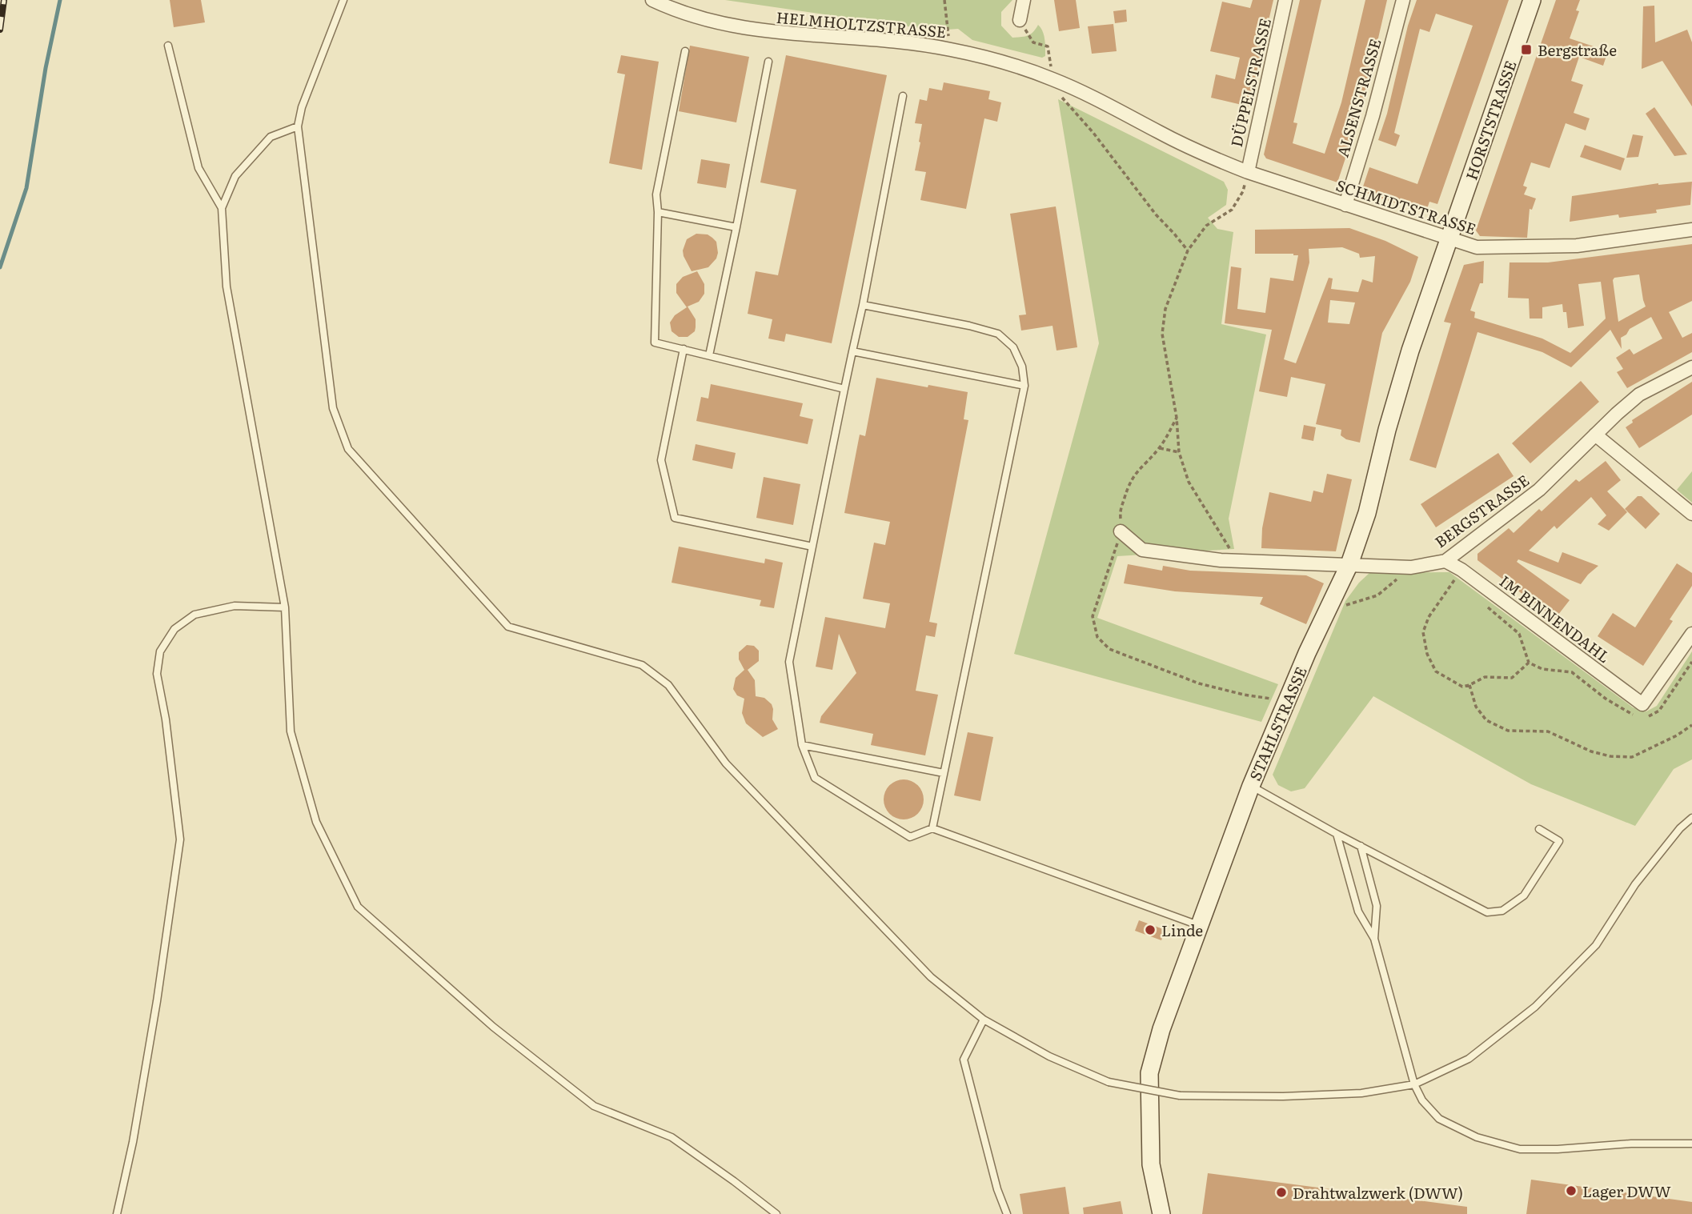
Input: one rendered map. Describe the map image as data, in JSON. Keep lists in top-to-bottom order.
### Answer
{
  "streets": {
    "street": [
      "HELMHOLTZSTRASSE",
      "DÜPPELSTRASSE",
      "ALSENSTRASSE",
      "HORSTSTRASSE",
      "SCHMIDTSTRASSE",
      "BERGSTRASSE",
      "IM BINNENDAHL",
      "STAHLSTRASSE"
    ]
  },
  "crossings": [
    ["HELMHOLTZSTRASSE", "DÜPPELSTRASSE"],
    ["HELMHOLTZSTRASSE", "SCHMIDTSTRASSE"],
    ["DÜPPELSTRASSE", "SCHMIDTSTRASSE"],
    ["ALSENSTRASSE", "SCHMIDTSTRASSE"],
    ["HORSTSTRASSE", "SCHMIDTSTRASSE"],
    ["HORSTSTRASSE", "STAHLSTRASSE"],
    ["SCHMIDTSTRASSE", "STAHLSTRASSE"],
    ["BERGSTRASSE", "IM BINNENDAHL"],
    ["BERGSTRASSE", "STAHLSTRASSE"]
  ],
  "places": {
    "transit": ["Bergstraße"],
    "other": ["Linde", "Lager DWW", "Drahtwalzwerk (DWW)"]
  }
}
